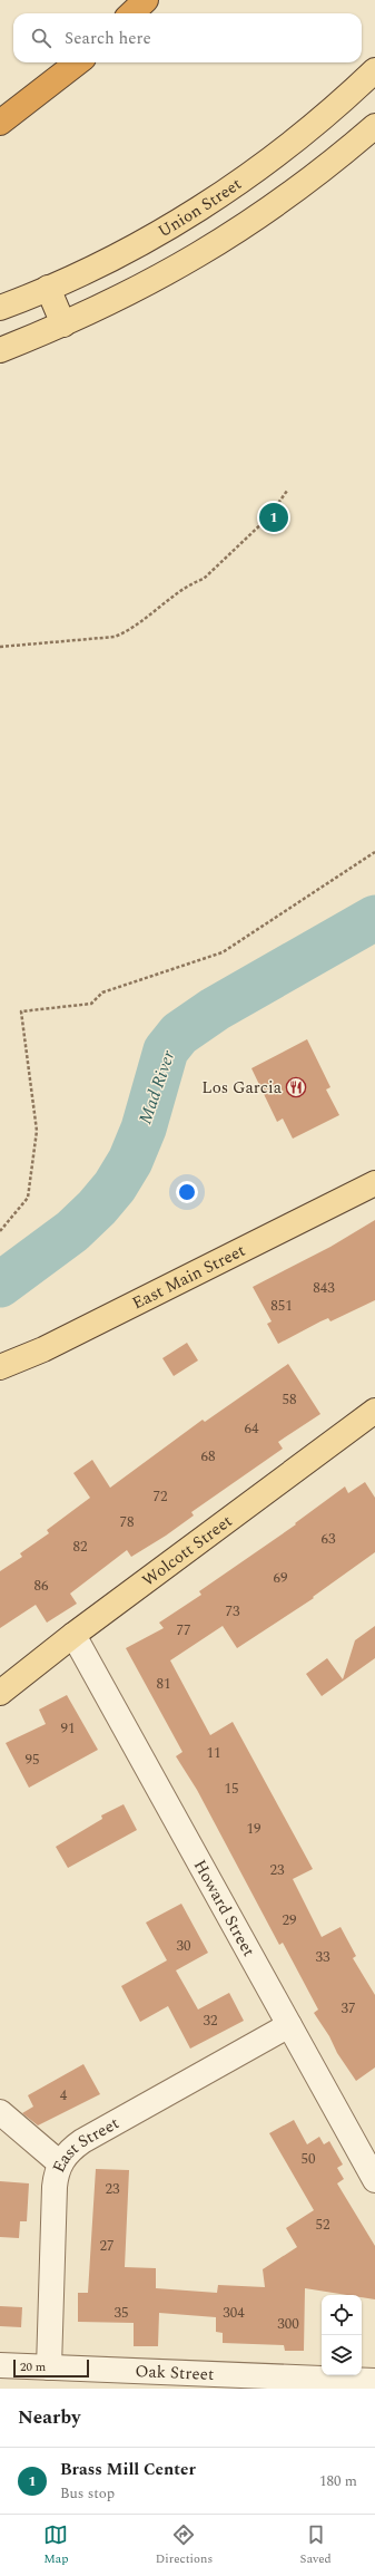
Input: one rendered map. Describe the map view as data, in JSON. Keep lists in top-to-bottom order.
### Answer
{
  "streets": {
    "main road": ["Union Street", "East Main Street", "Wolcott Street"],
    "street": ["Howard Street", "East Street", "Oak Street"]
  },
  "crossings": [
    ["Wolcott Street", "Howard Street"],
    ["Howard Street", "East Street"],
    ["East Street", "Oak Street"]
  ],
  "water": ["Mad River"],
  "places": {
    "restaurant": ["Los Garcia"]
  },
  "house_numbers": [
    "843",
    "851",
    "58",
    "64",
    "68",
    "72",
    "78",
    "63",
    "82",
    "69",
    "86",
    "73",
    "77",
    "81",
    "91",
    "11",
    "95",
    "15",
    "19",
    "23",
    "29",
    "30",
    "33",
    "37",
    "32",
    "4",
    "50",
    "23",
    "52",
    "27",
    "35",
    "304",
    "300"
  ],
  "scale_bar": "20 m",
  "page": {
    "search": "Search here",
    "pins": "1",
    "scale": "20 m",
    "heading": "Nearby",
    "list": [
      {
        "mark": "1",
        "name": "Brass Mill Center",
        "note": "Bus stop",
        "value": "180 m"
      }
    ],
    "nav": ["Map", "Directions", "Saved"]
  }
}
